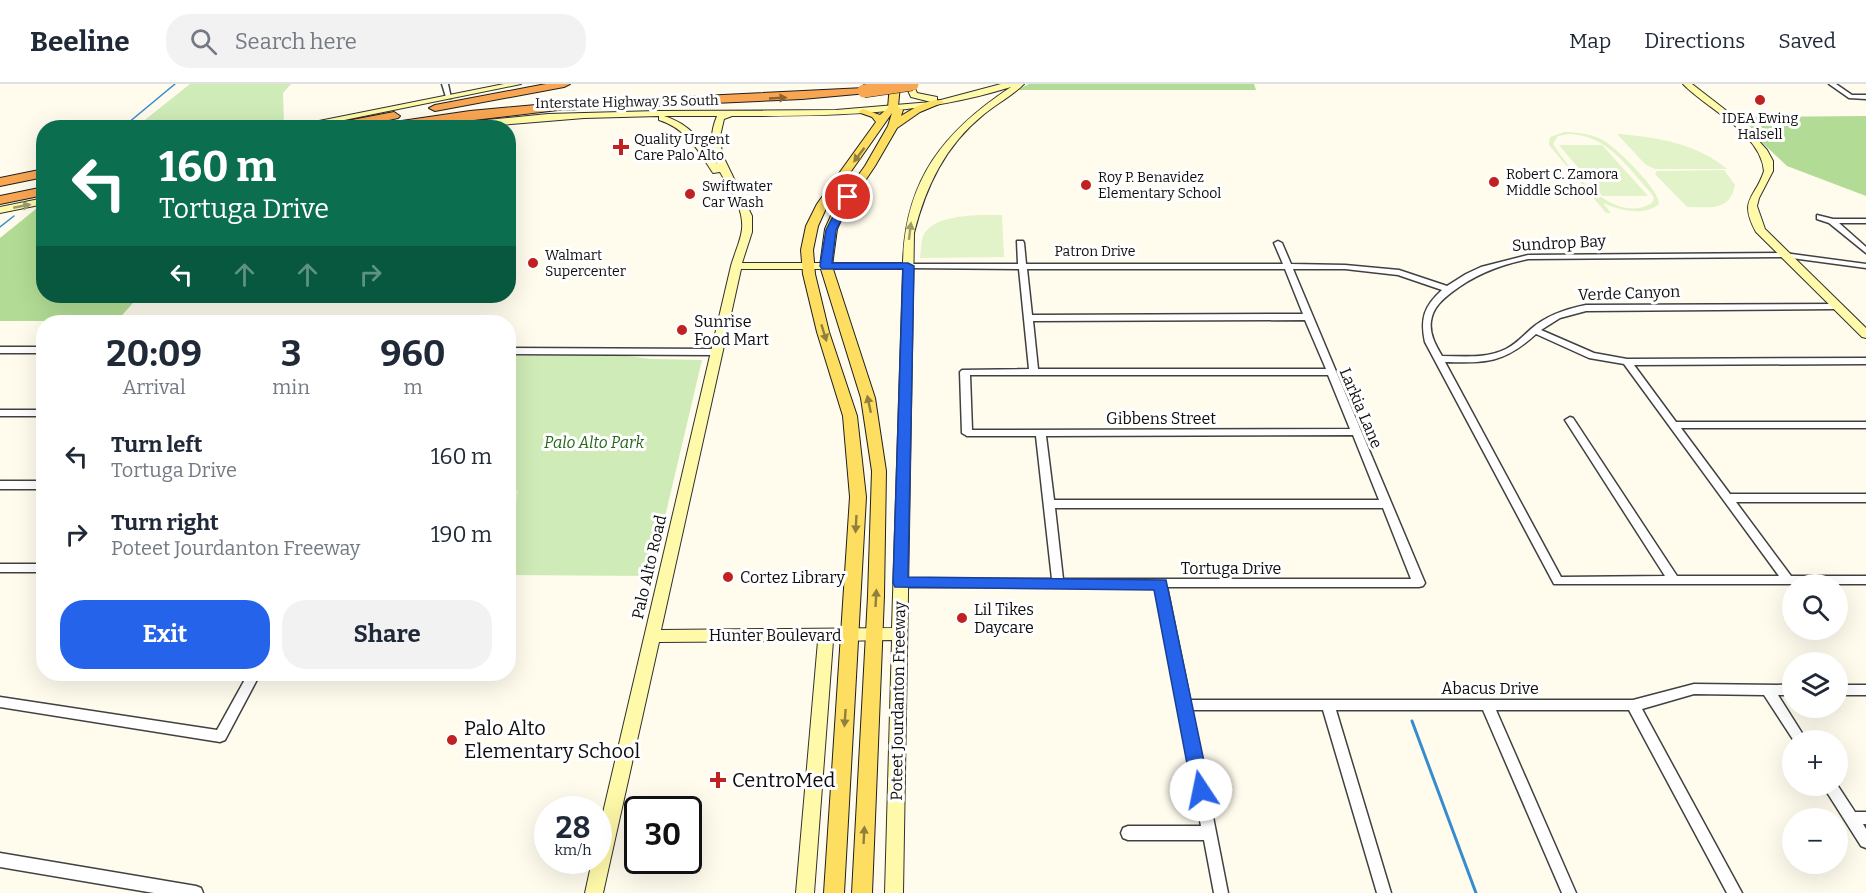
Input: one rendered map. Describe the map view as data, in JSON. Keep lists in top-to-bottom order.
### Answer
{
  "streets": {
    "main road": ["Poteet Jourdanton Freeway"],
    "street": [
      "Interstate Highway 35 South",
      "Sundrop Bay",
      "Patron Drive",
      "Verde Canyon",
      "Larkia Lane",
      "Gibbens Street",
      "Palo Alto Road",
      "Tortuga Drive",
      "Hunter Boulevard",
      "Abacus Drive"
    ]
  },
  "crossings": [
    ["Interstate Highway 35 South", "Palo Alto Road"],
    ["Interstate Highway 35 South", "Poteet Jourdanton Freeway"],
    ["Sundrop Bay", "Patron Drive"],
    ["Sundrop Bay", "Verde Canyon"],
    ["Patron Drive", "Larkia Lane"],
    ["Patron Drive", "Palo Alto Road"],
    ["Patron Drive", "Poteet Jourdanton Freeway"],
    ["Larkia Lane", "Gibbens Street"],
    ["Larkia Lane", "Tortuga Drive"],
    ["Palo Alto Road", "Hunter Boulevard"],
    ["Tortuga Drive", "Poteet Jourdanton Freeway"],
    ["Hunter Boulevard", "Poteet Jourdanton Freeway"]
  ],
  "parks": ["Palo Alto Park"],
  "places": {
    "other": [
      "IDEA Ewing Halsell",
      "Robert C. Zamora Middle School",
      "Roy P. Benavidez Elementary School",
      "Swiftwater Car Wash",
      "Walmart Supercenter",
      "Sunrise Food Mart",
      "Cortez Library",
      "Lil Tikes Daycare",
      "Palo Alto Elementary School"
    ],
    "health": ["Quality Urgent Care Palo Alto", "CentroMed"]
  },
  "page": {
    "header": "Beeline",
    "search": "Search here",
    "nav": ["Map", "Directions", "Saved"],
    "turn": ["160 m", "Tortuga Drive"],
    "eta": [
      "20:09",
      "Arrival",
      "3",
      "min",
      "960",
      "m"
    ],
    "list": [
      {
        "name": "Turn left",
        "note": "Tortuga Drive",
        "value": "160 m"
      },
      {
        "name": "Turn right",
        "note": "Poteet Jourdanton Freeway",
        "value": "190 m"
      }
    ],
    "map_buttons": ["+", "−"],
    "buttons": ["Exit", "Share"],
    "speed": "28 km/h",
    "limit": "30"
  }
}
